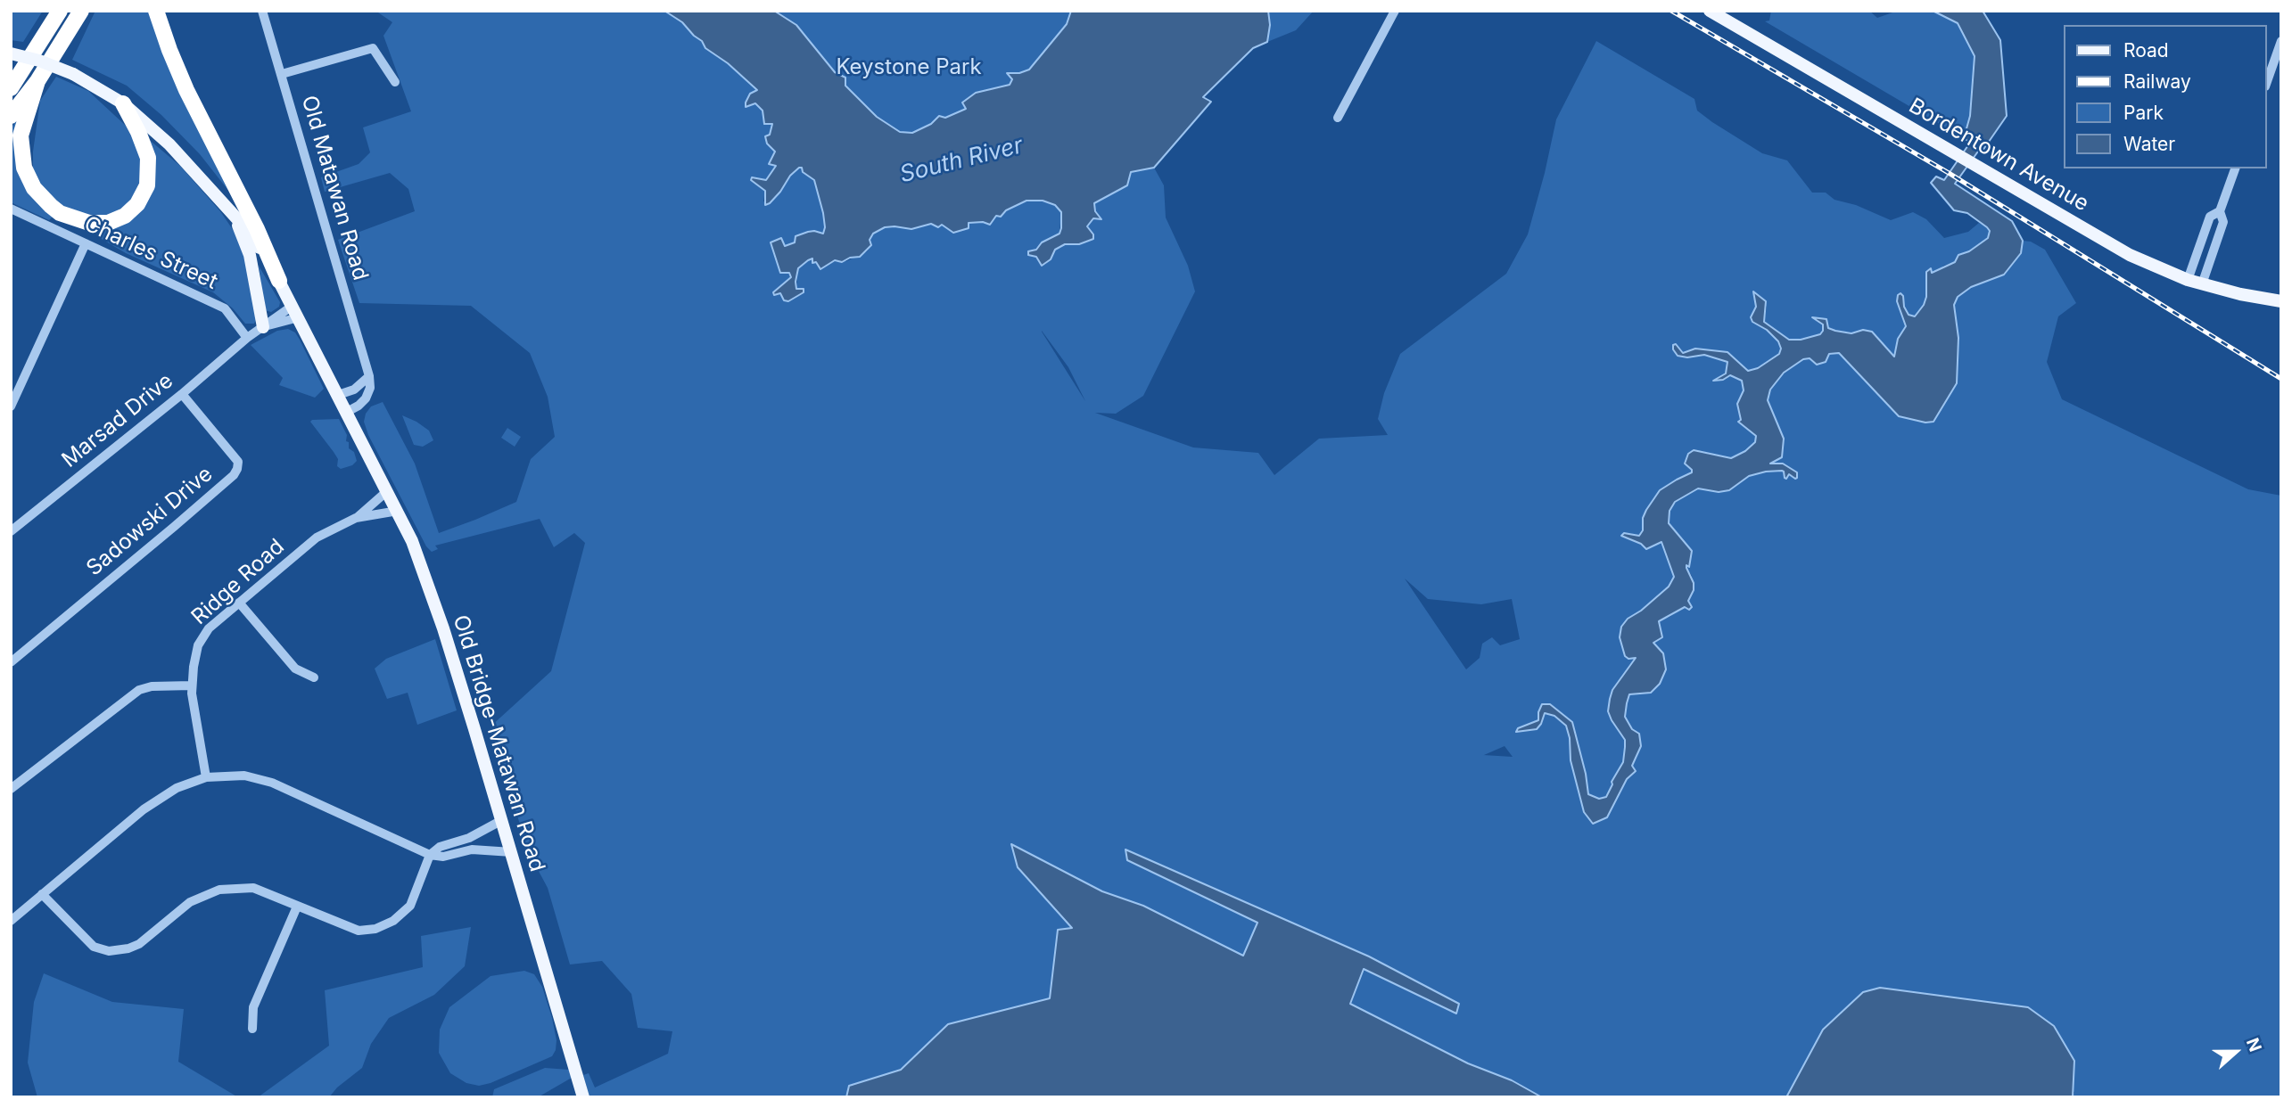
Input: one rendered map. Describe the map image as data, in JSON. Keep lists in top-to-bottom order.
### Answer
{
  "streets": {
    "main road": ["Bordentown Avenue", "Old Bridge-Matawan Road"],
    "street": [
      "Old Matawan Road",
      "Charles Street",
      "Marsad Drive",
      "Sadowski Drive",
      "Ridge Road"
    ]
  },
  "crossings": [
    ["Charles Street", "Marsad Drive"],
    ["Marsad Drive", "Sadowski Drive"],
    ["Ridge Road", "Old Bridge-Matawan Road"]
  ],
  "water": ["South River"],
  "parks": ["Keystone Park"],
  "legend": [
    "Road",
    "Railway",
    "Park",
    "Water"
  ],
  "north": "right"
}
